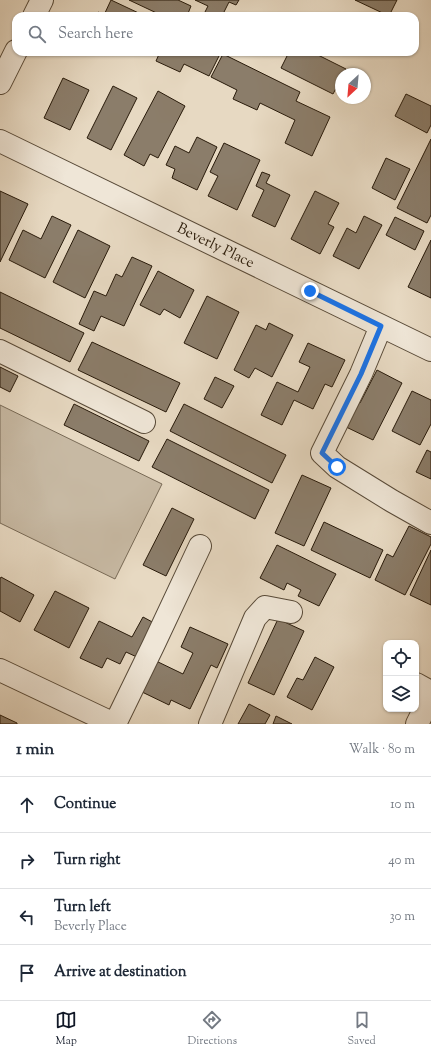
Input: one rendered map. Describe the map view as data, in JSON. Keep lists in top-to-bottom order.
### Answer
{
  "streets": {
    "street": ["Beverly Place"]
  },
  "north": "bottom left",
  "page": {
    "search": "Search here",
    "heading": ["1 min", "Walk · 80 m"],
    "list": [
      ["Continue", "10 m"],
      ["Turn right", "40 m"],
      ["Turn left", "Beverly Place", "30 m"],
      "Arrive at destination"
    ],
    "nav": ["Map", "Directions", "Saved"]
  }
}
